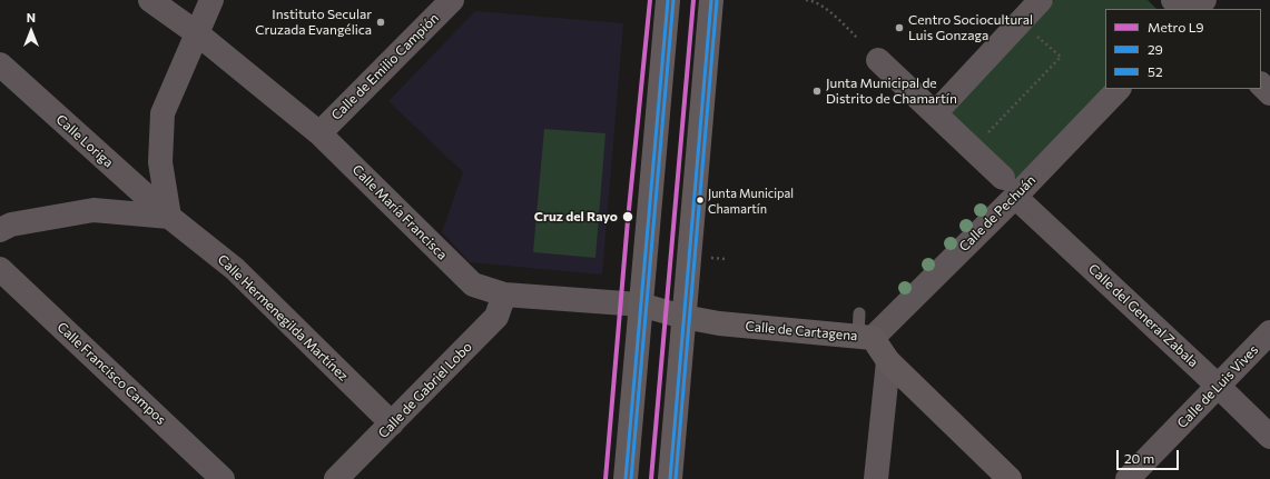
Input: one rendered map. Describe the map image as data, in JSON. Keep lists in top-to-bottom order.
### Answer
{
  "streets": {
    "main road": ["Calle de Cartagena"],
    "street": [
      "Calle de Emilio Campión",
      "Calle Loriga",
      "Calle María Francisca",
      "Calle de Pechuán",
      "Calle del General Zabala",
      "Calle Hermenegilda Martínez",
      "Calle Francisco Campos",
      "Calle de Luis Vives",
      "Calle de Gabriel Lobo"
    ]
  },
  "crossings": [
    ["Calle de Emilio Campión", "Calle María Francisca"],
    ["Calle Loriga", "Calle Hermenegilda Martínez"],
    ["Calle María Francisca", "Calle de Cartagena"],
    ["Calle María Francisca", "Calle de Gabriel Lobo"],
    ["Calle de Pechuán", "Calle del General Zabala"],
    ["Calle de Pechuán", "Calle de Cartagena"],
    ["Calle del General Zabala", "Calle de Luis Vives"],
    ["Calle Hermenegilda Martínez", "Calle de Gabriel Lobo"]
  ],
  "places": [
    "Instituto Secular Cruzada Evangélica",
    "Centro Sociocultural Luis Gonzaga",
    "Junta Municipal de Distrito de Chamartín",
    "Junta Municipal Chamartín",
    "Cruz del Rayo"
  ],
  "lines": ["metro line L9", "transit line 29", "transit line 52"],
  "legend": ["Metro L9", "29", "52"],
  "scale_bar": "20 m",
  "north": "top"
}
